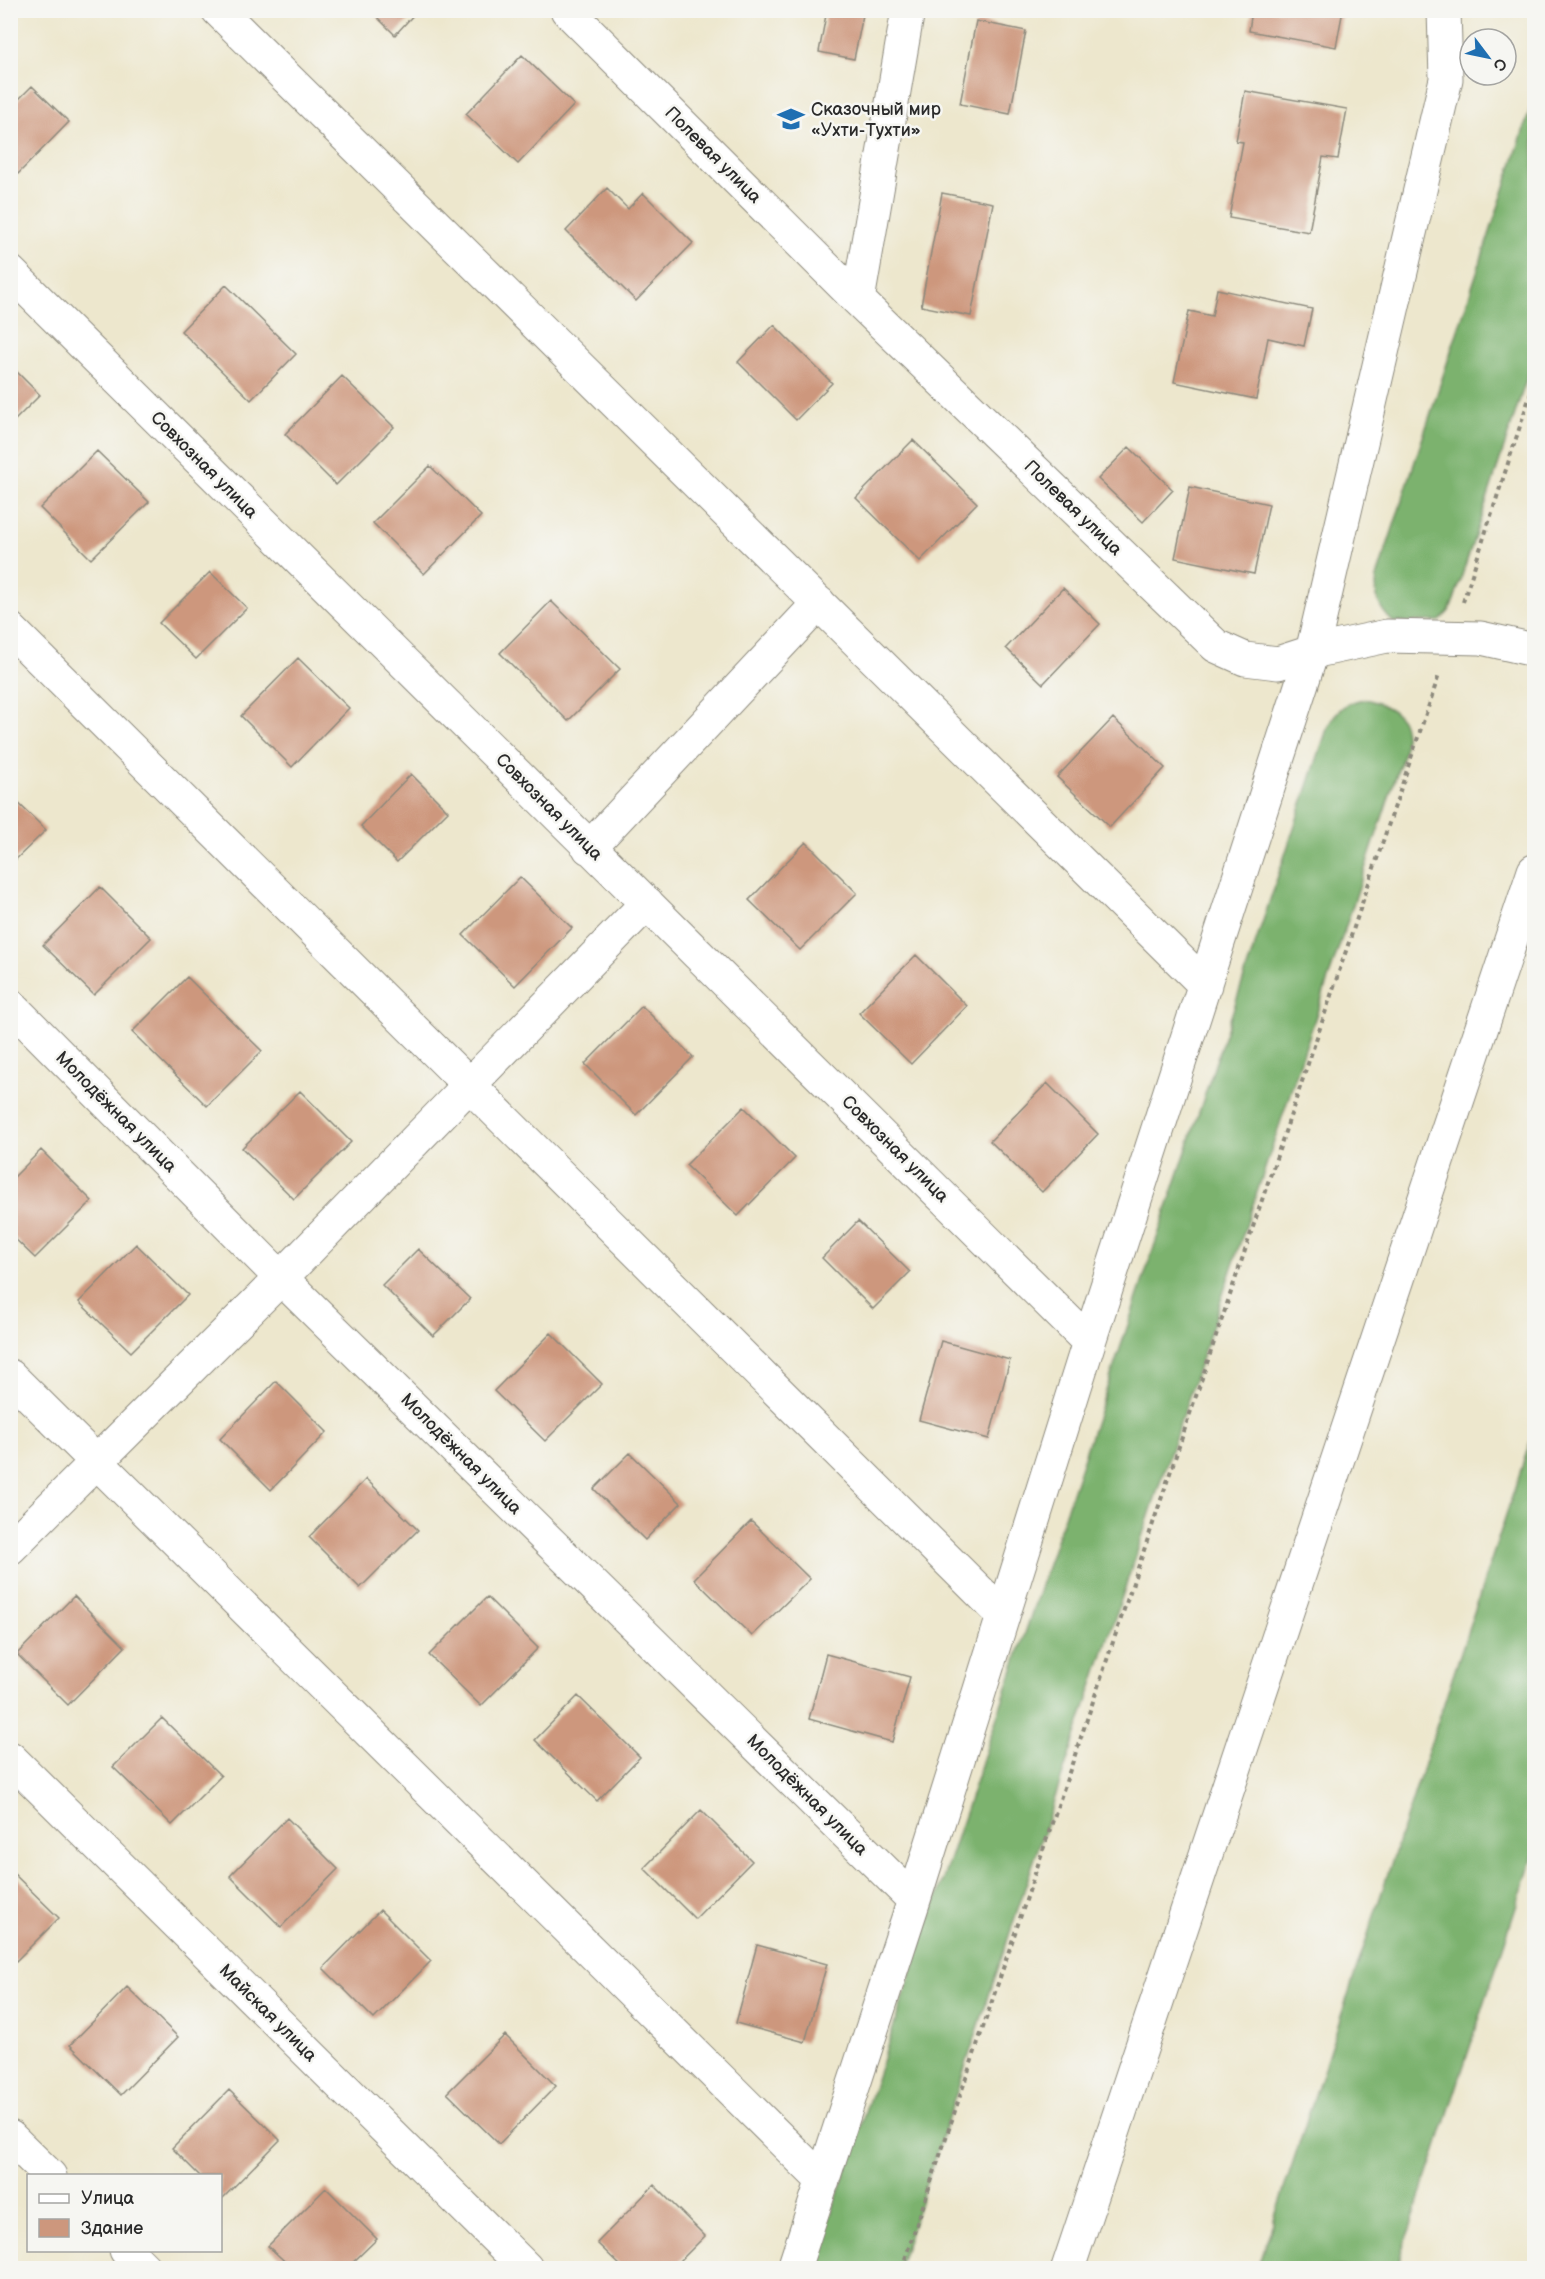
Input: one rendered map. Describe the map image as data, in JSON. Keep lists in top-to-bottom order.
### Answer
{
  "streets": {
    "street": [
      "Полевая улица",
      "Совхозная улица",
      "Молодёжная улица",
      "Майская улица"
    ]
  },
  "places": {
    "school or university": ["Сказочный мир «Ухти-Тухти»"]
  },
  "legend": ["Улица", "Здание"],
  "north": "bottom right"
}
